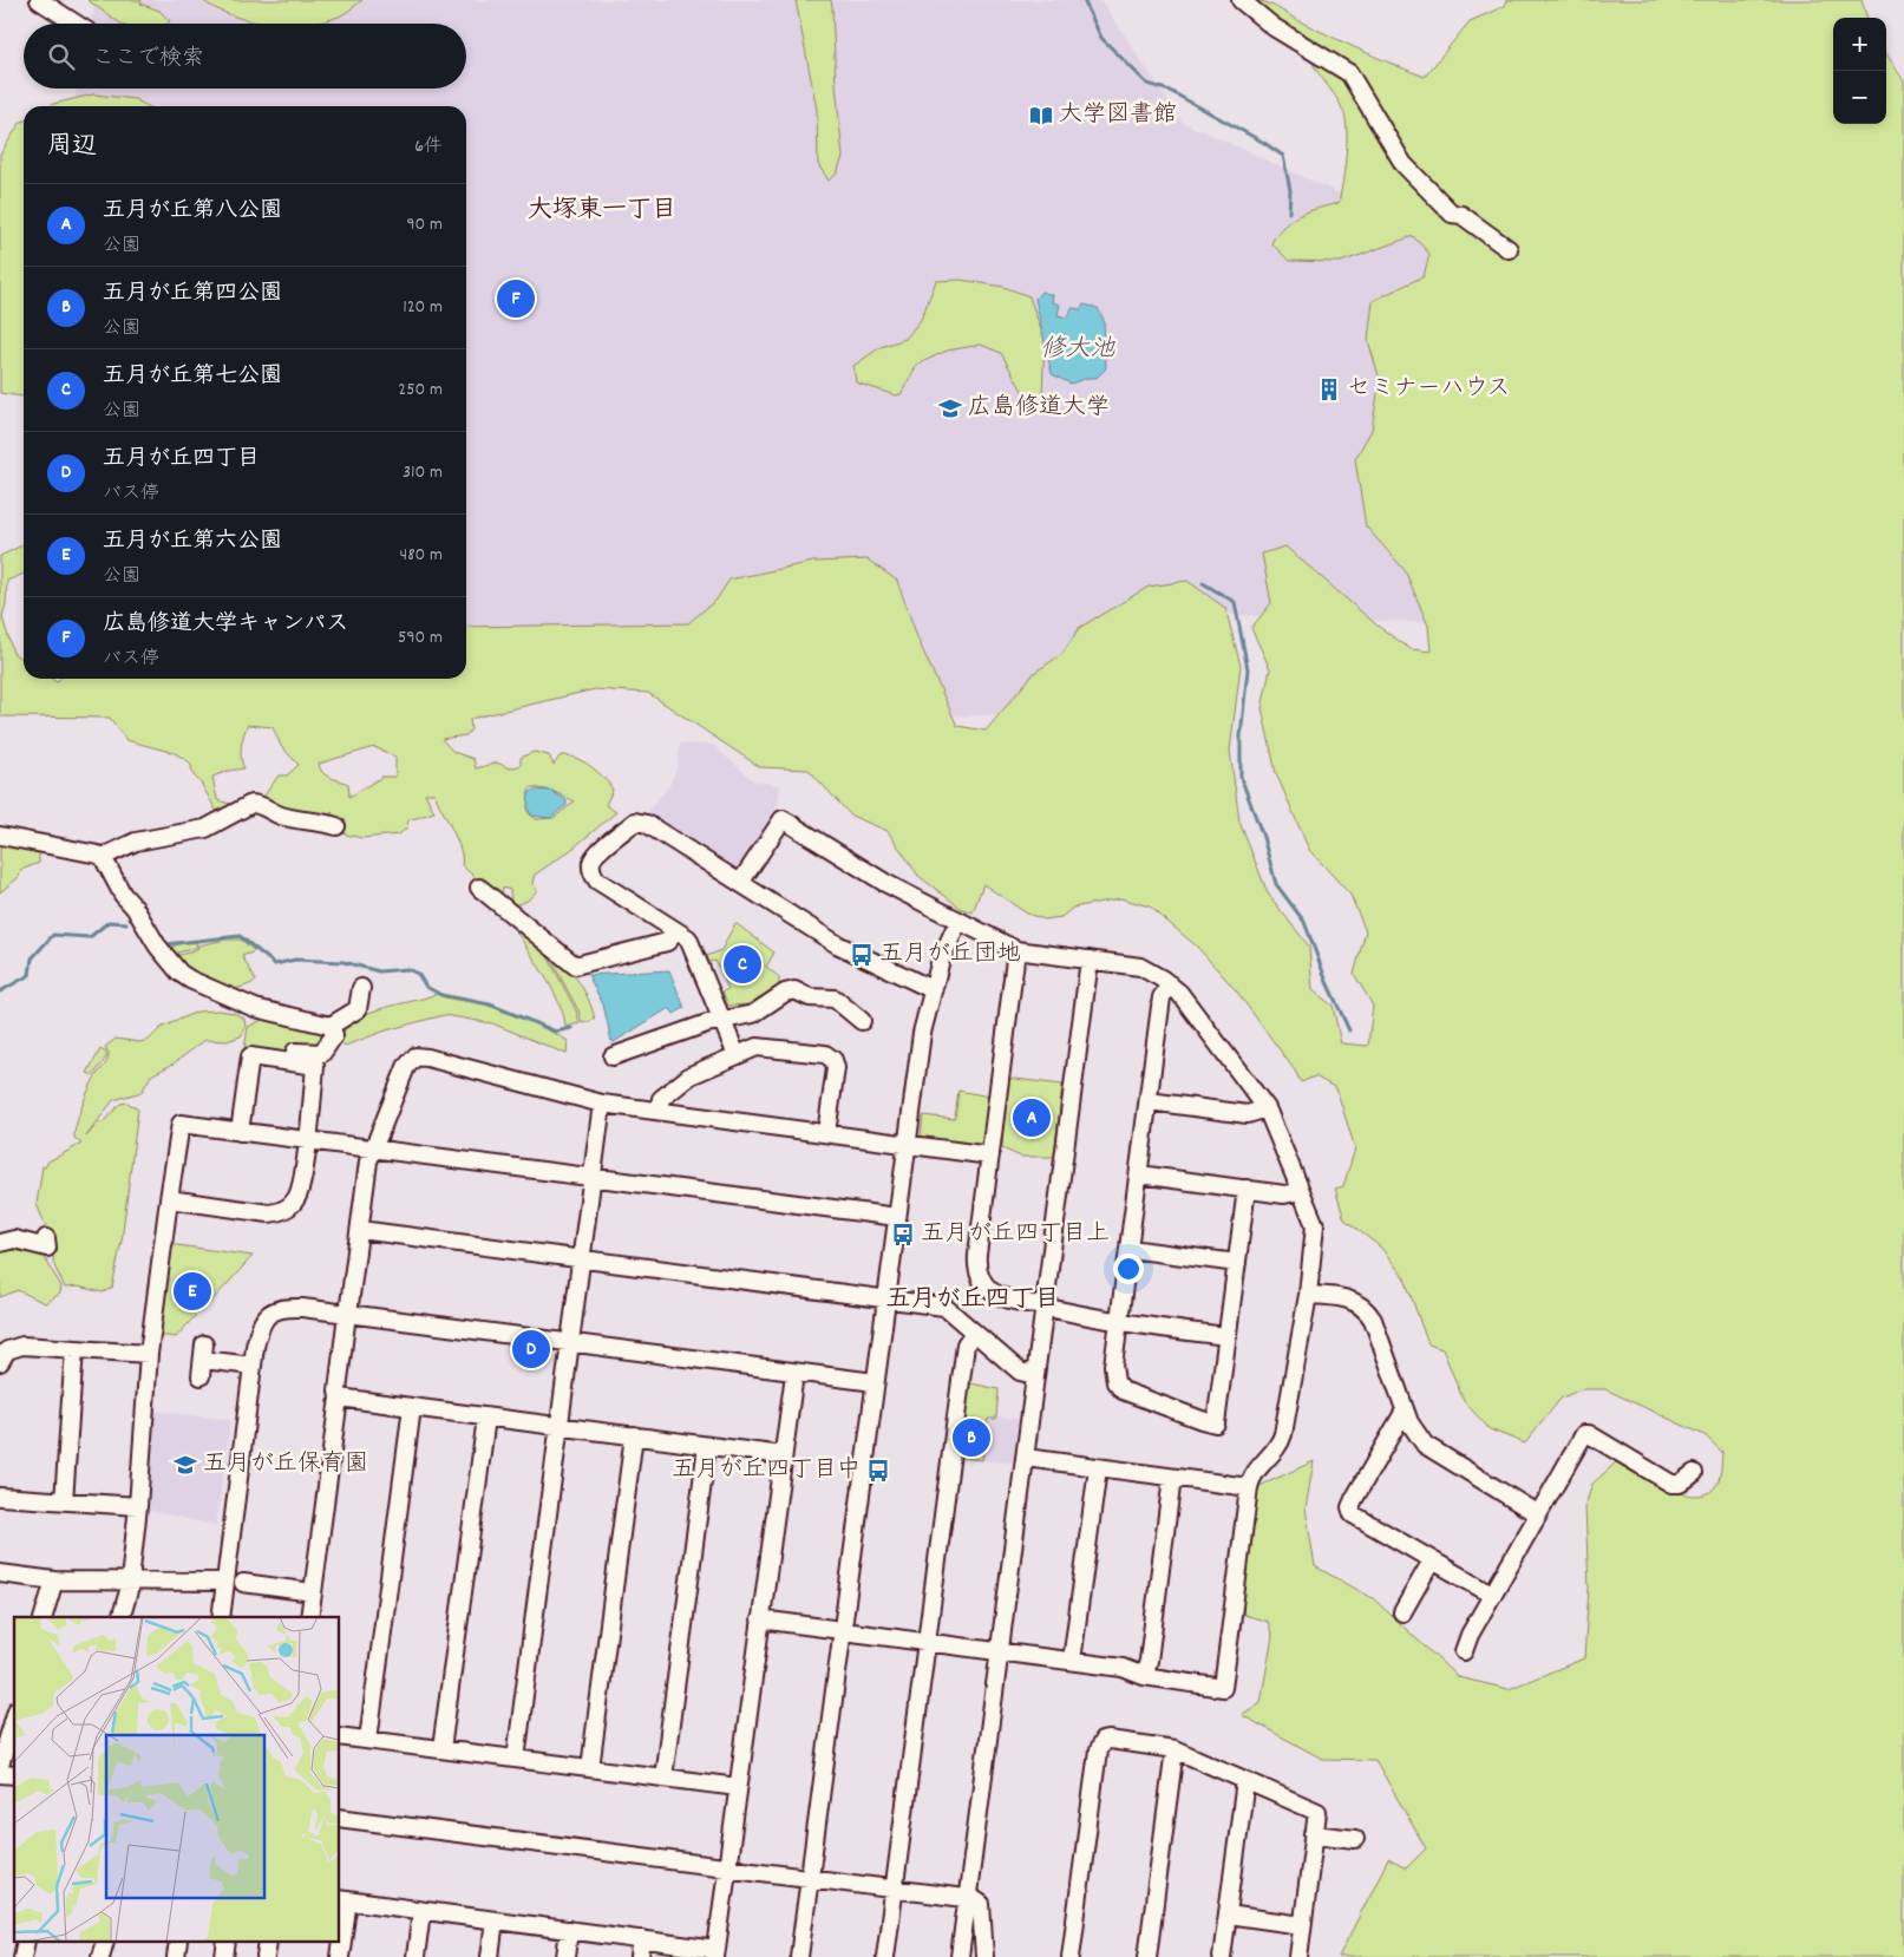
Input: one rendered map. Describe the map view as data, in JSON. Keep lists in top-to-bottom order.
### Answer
{
  "districts": ["大塚東一丁目", "五月が丘四丁目"],
  "water": ["修大池"],
  "places": {
    "library": ["大学図書館"],
    "building": ["セミナーハウス"],
    "school or university": ["広島修道大学", "五月が丘保育園"],
    "bus stop": ["五月が丘団地", "五月が丘四丁目上", "五月が丘四丁目中"]
  },
  "page": {
    "map_buttons": ["+", "−"],
    "search": "ここで検索",
    "heading": ["周辺", "6件"],
    "list": [
      {
        "mark": "A",
        "name": "五月が丘第八公園",
        "note": "公園",
        "value": "90 m"
      },
      {
        "mark": "B",
        "name": "五月が丘第四公園",
        "note": "公園",
        "value": "120 m"
      },
      {
        "mark": "C",
        "name": "五月が丘第七公園",
        "note": "公園",
        "value": "250 m"
      },
      {
        "mark": "D",
        "name": "五月が丘四丁目",
        "note": "バス停",
        "value": "310 m"
      },
      {
        "mark": "E",
        "name": "五月が丘第六公園",
        "note": "公園",
        "value": "480 m"
      },
      {
        "mark": "F",
        "name": "広島修道大学キャンパス",
        "note": "バス停",
        "value": "590 m"
      }
    ],
    "pins": [
      "F",
      "C",
      "A",
      "E",
      "D",
      "B"
    ]
  }
}
